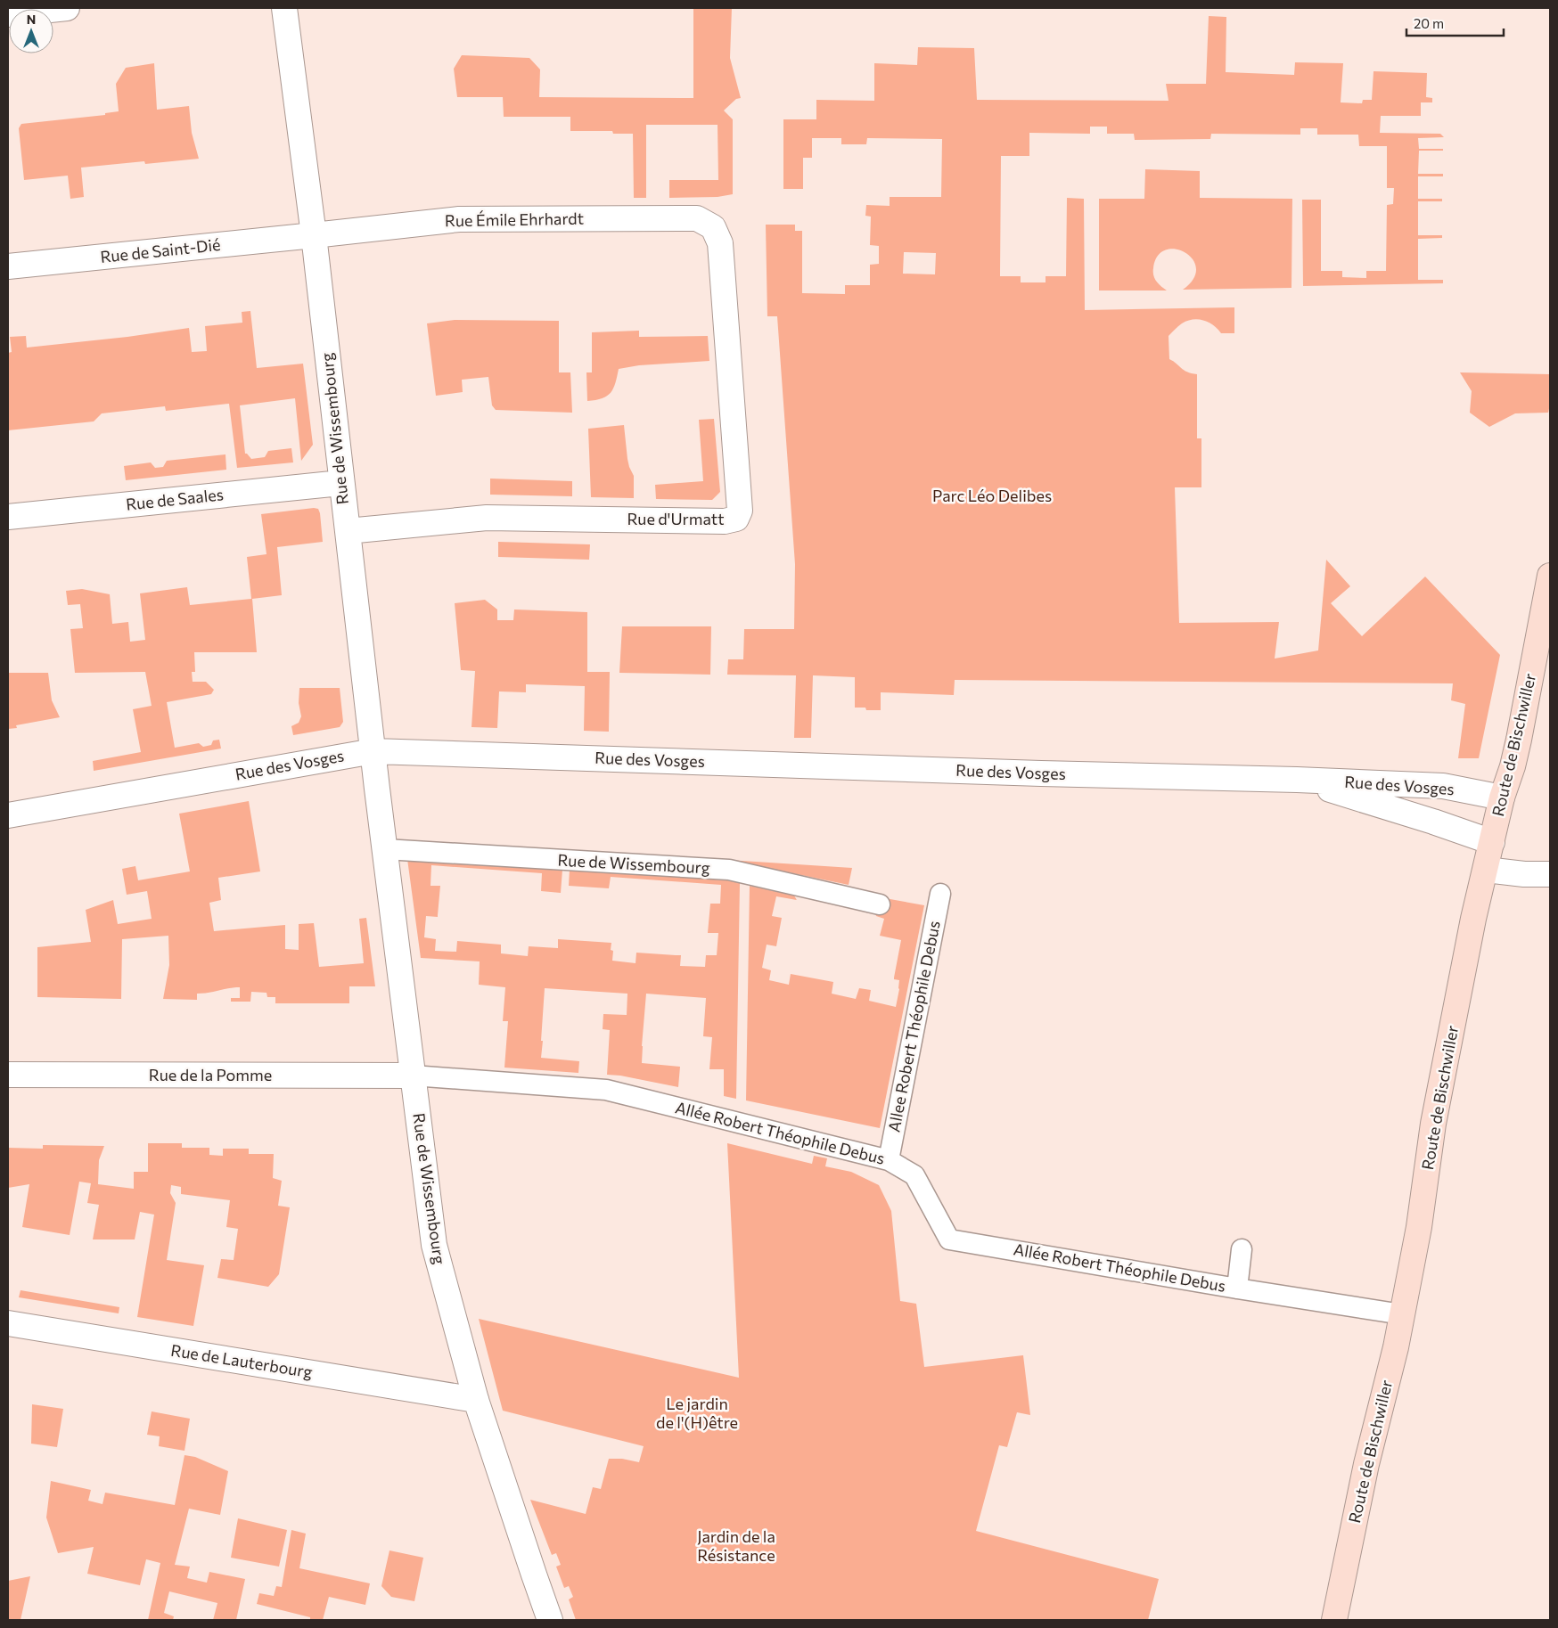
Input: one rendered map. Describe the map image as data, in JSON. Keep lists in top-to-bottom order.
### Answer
{
  "streets": {
    "main road": ["Route de Bischwiller"],
    "street": [
      "Rue Émile Ehrhardt",
      "Rue de Saint-Dié",
      "Rue de Wissembourg",
      "Rue de Saales",
      "Rue d'Urmatt",
      "Rue des Vosges",
      "Allee Robert Théophile Debus",
      "Rue de la Pomme",
      "Allée Robert Théophile Debus",
      "Rue de Lauterbourg"
    ]
  },
  "crossings": [
    ["Rue Émile Ehrhardt", "Rue de Saint-Dié"],
    ["Rue Émile Ehrhardt", "Rue de Wissembourg"],
    ["Rue Émile Ehrhardt", "Rue d'Urmatt"],
    ["Rue de Saint-Dié", "Rue de Wissembourg"],
    ["Rue de Wissembourg", "Rue de Saales"],
    ["Rue de Wissembourg", "Rue d'Urmatt"],
    ["Rue de Wissembourg", "Rue des Vosges"],
    ["Rue de Wissembourg", "Rue de la Pomme"],
    ["Rue de Wissembourg", "Allée Robert Théophile Debus"],
    ["Rue de Wissembourg", "Rue de Lauterbourg"],
    ["Route de Bischwiller", "Rue des Vosges"],
    ["Route de Bischwiller", "Allée Robert Théophile Debus"],
    ["Allee Robert Théophile Debus", "Allée Robert Théophile Debus"],
    ["Rue de la Pomme", "Allée Robert Théophile Debus"]
  ],
  "parks": ["Parc Léo Delibes", "Le jardin de l'(H)être", "Jardin de la Résistance"],
  "scale_bar": "20 m",
  "north": "top"
}
